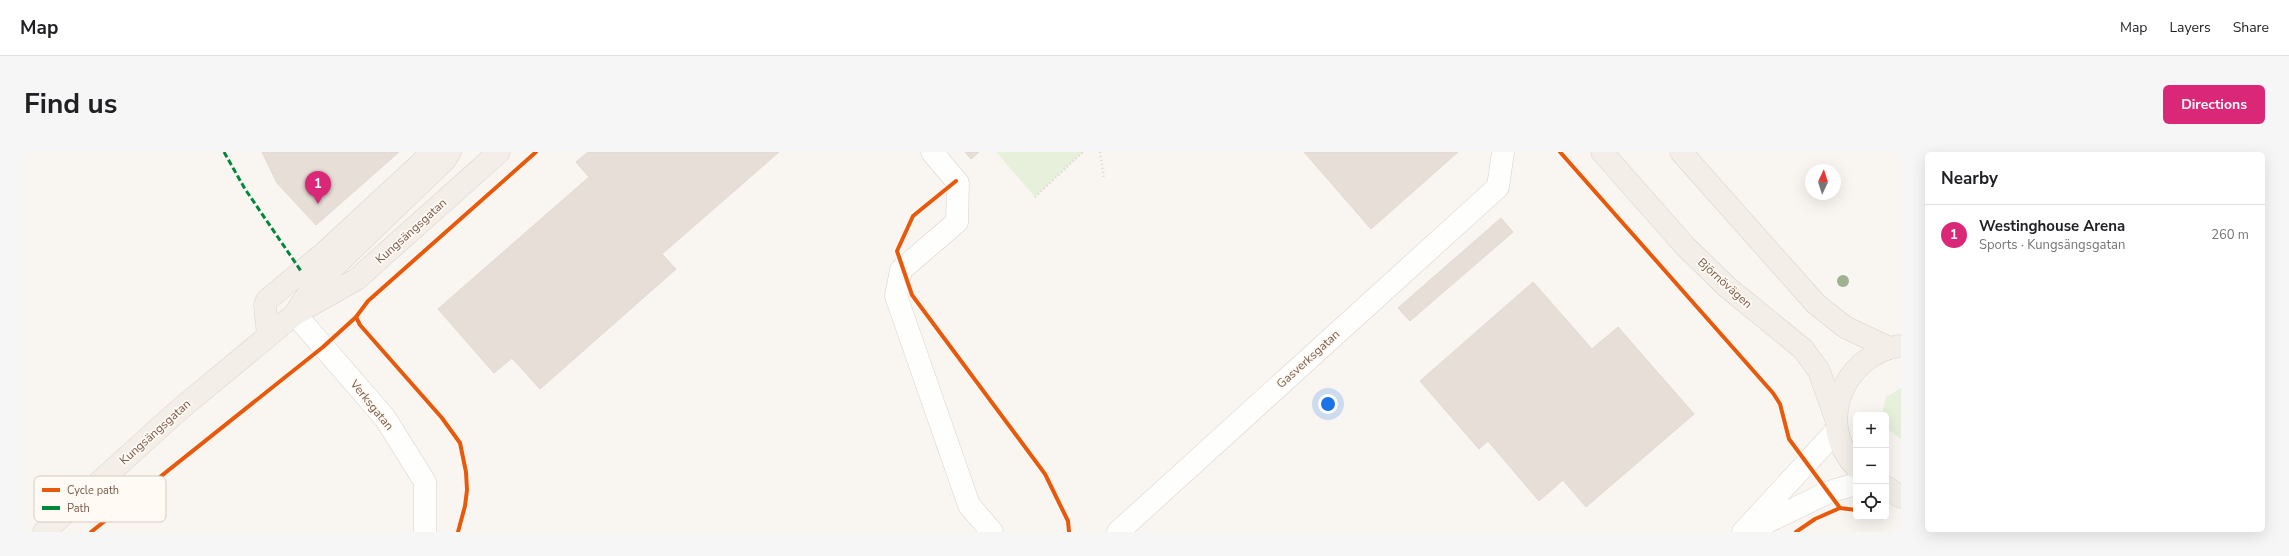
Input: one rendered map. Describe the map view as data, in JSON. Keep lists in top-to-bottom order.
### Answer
{
  "streets": {
    "main road": ["Kungsängsgatan", "Björnövägen"],
    "street": ["Gasverksgatan", "Verksgatan"]
  },
  "crossings": [
    ["Kungsängsgatan", "Verksgatan"]
  ],
  "legend": ["Cycle path", "Path"],
  "north": "top",
  "page": {
    "header": "Map",
    "nav": ["Map", "Layers", "Share"],
    "title": "Find us",
    "buttons": "Directions",
    "heading": "Nearby",
    "pins": "1",
    "list": [
      {
        "mark": "1",
        "name": "Westinghouse Arena",
        "note": "Sports · Kungsängsgatan",
        "value": "260 m"
      }
    ],
    "map_buttons": ["+", "−"]
  }
}
